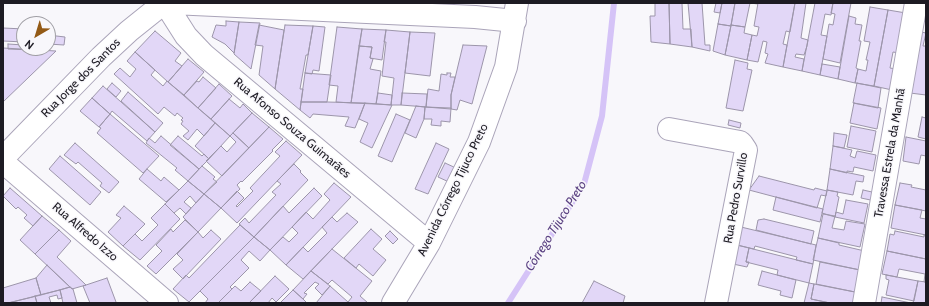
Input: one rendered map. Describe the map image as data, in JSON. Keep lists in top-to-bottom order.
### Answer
{
  "streets": {
    "street": [
      "Rua Jorge dos Santos",
      "Rua Afonso Souza Guimarães",
      "Travessa Estrela da Manhã",
      "Avenida Córrego Tijuco Preto",
      "Rua Pedro Survillo",
      "Rua Alfredo Izzo"
    ]
  },
  "crossings": [
    ["Rua Jorge dos Santos", "Rua Afonso Souza Guimarães"],
    ["Rua Afonso Souza Guimarães", "Avenida Córrego Tijuco Preto"]
  ],
  "water": ["Córrego Tijuco Preto"],
  "north": "bottom left"
}
